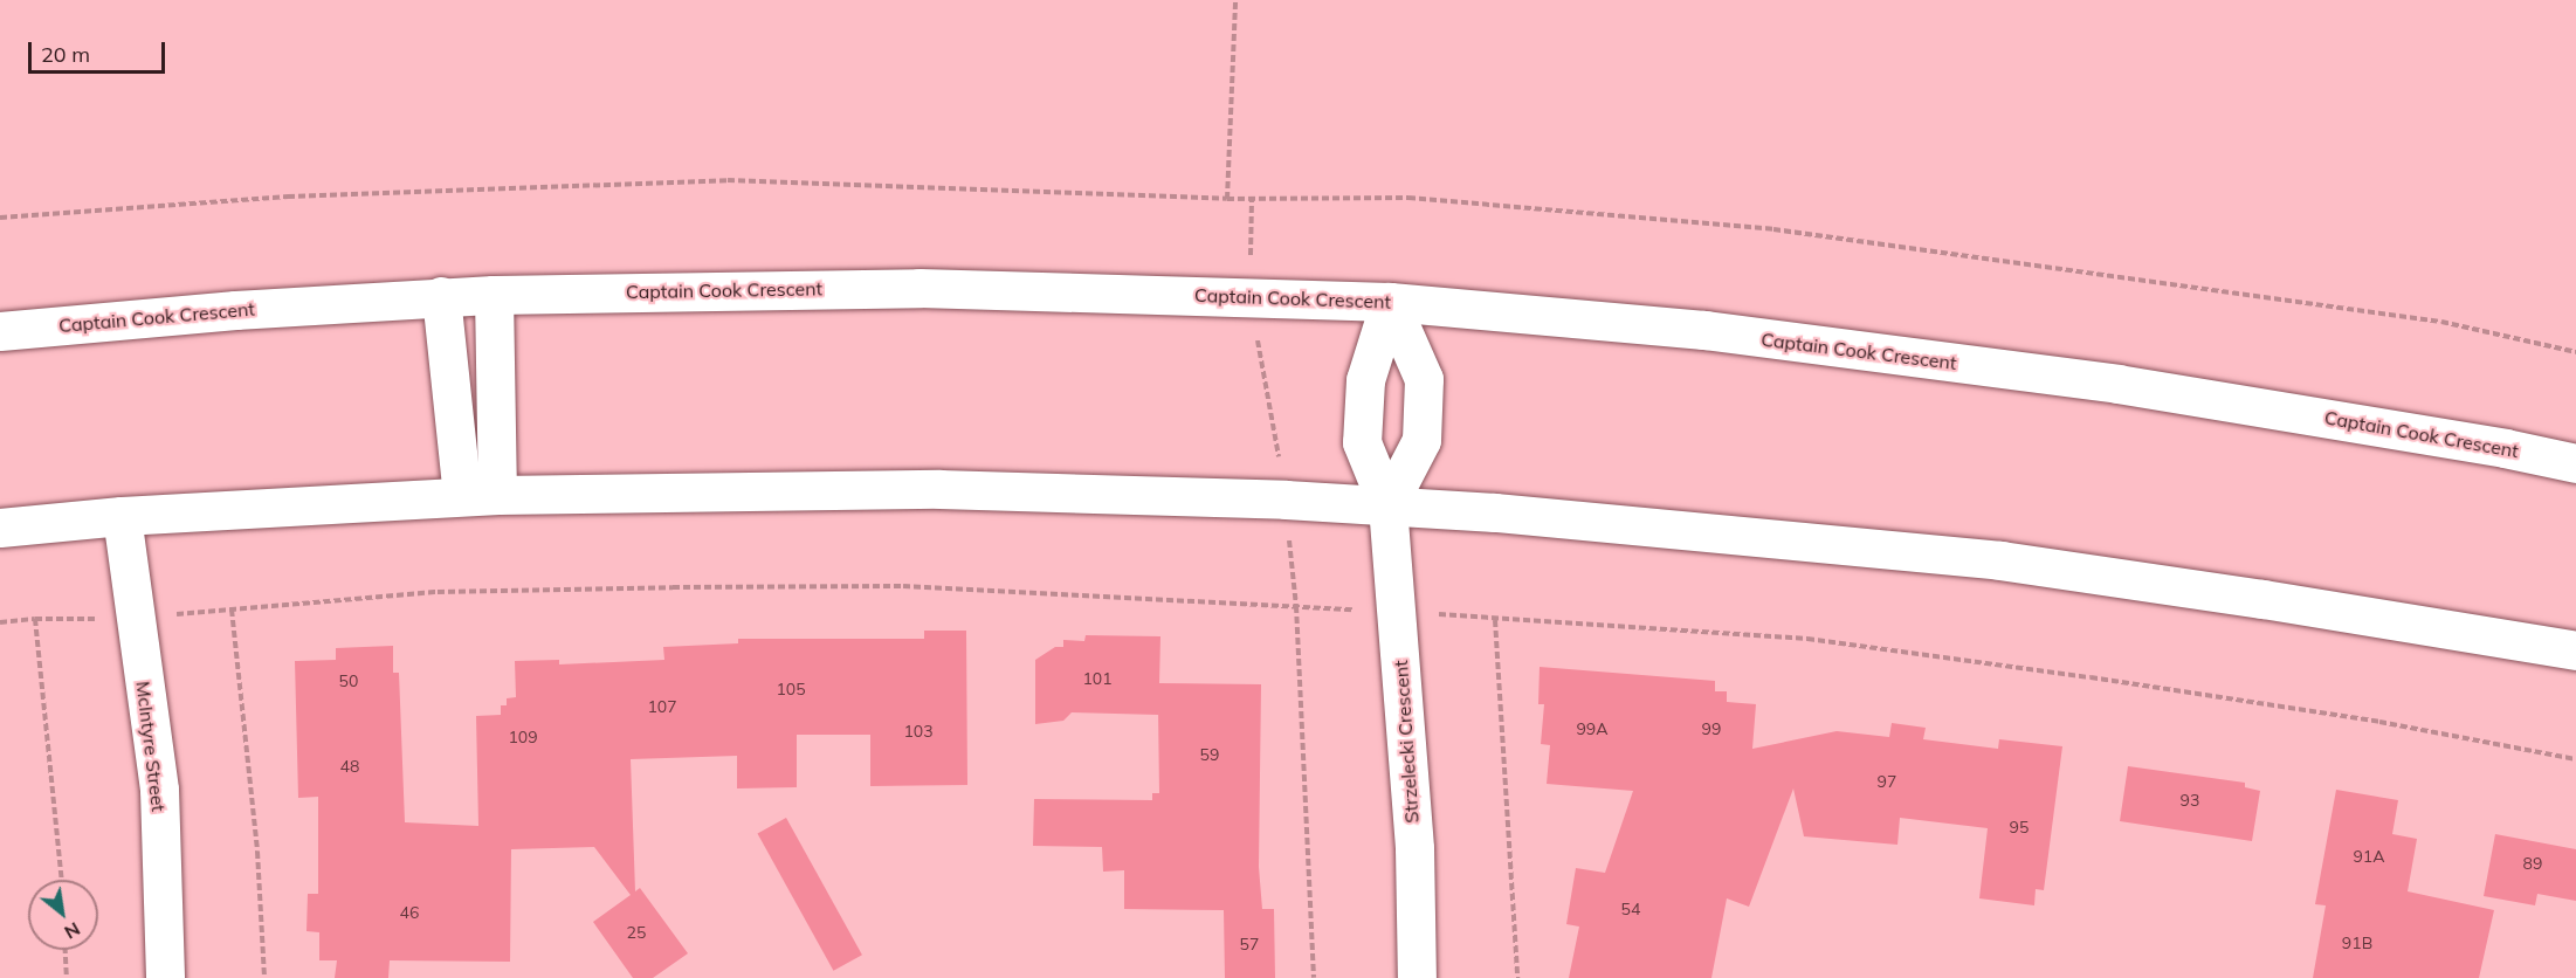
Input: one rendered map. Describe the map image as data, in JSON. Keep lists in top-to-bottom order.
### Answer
{
  "streets": {
    "main road": ["Captain Cook Crescent", "Strzelecki Crescent", "McIntyre Street"]
  },
  "crossings": [
    ["Captain Cook Crescent", "Strzelecki Crescent"]
  ],
  "house_numbers": [
    "101",
    "50",
    "105",
    "107",
    "99A",
    "99",
    "103",
    "109",
    "59",
    "48",
    "97",
    "93",
    "95",
    "91A",
    "89",
    "54",
    "46",
    "25",
    "91B",
    "57"
  ],
  "scale_bar": "20 m",
  "north": "bottom right"
}
